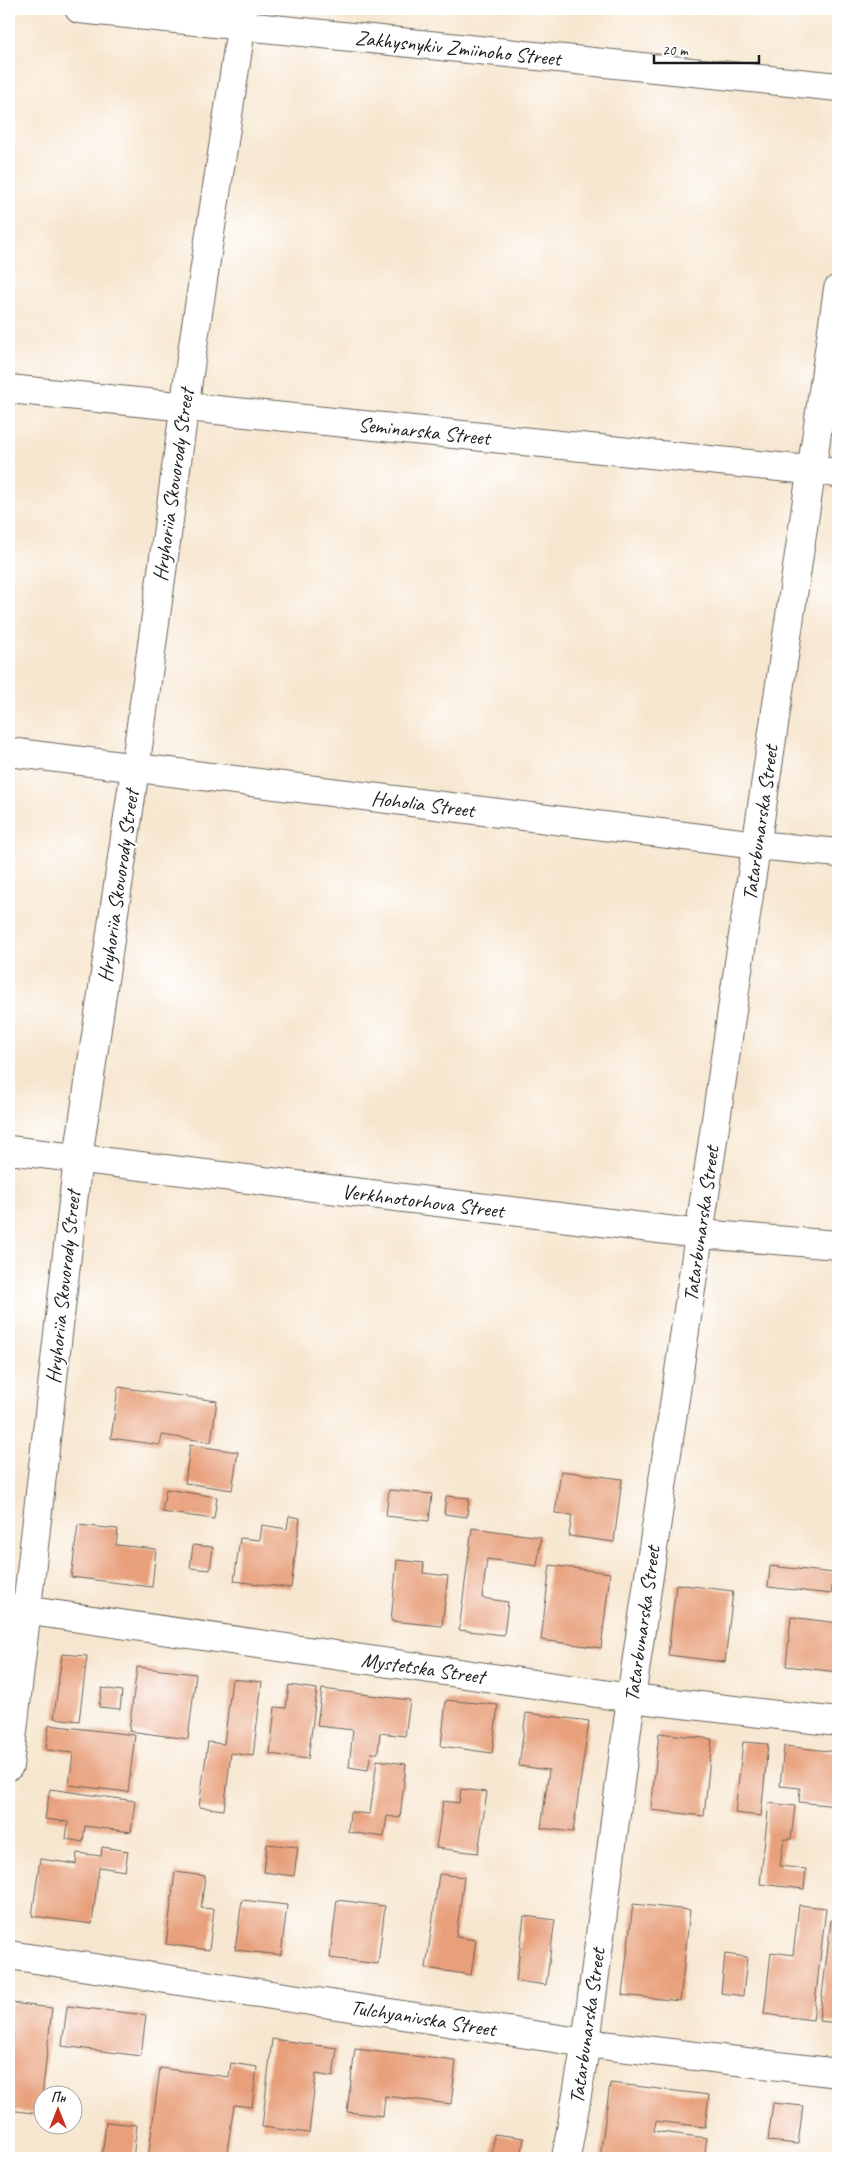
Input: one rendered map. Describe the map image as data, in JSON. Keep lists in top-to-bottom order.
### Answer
{
  "streets": {
    "street": [
      "Zakhysnykiv Zmiinoho Street",
      "Seminarska Street",
      "Hryhoriia Skovorody Street",
      "Hoholia Street",
      "Tatarbunarska Street",
      "Verkhnotorhova Street",
      "Mystetska Street",
      "Tulchyanivska Street"
    ]
  },
  "crossings": [
    ["Zakhysnykiv Zmiinoho Street", "Hryhoriia Skovorody Street"],
    ["Seminarska Street", "Hryhoriia Skovorody Street"],
    ["Seminarska Street", "Tatarbunarska Street"],
    ["Hryhoriia Skovorody Street", "Hoholia Street"],
    ["Hryhoriia Skovorody Street", "Verkhnotorhova Street"],
    ["Hryhoriia Skovorody Street", "Mystetska Street"],
    ["Hoholia Street", "Tatarbunarska Street"],
    ["Tatarbunarska Street", "Verkhnotorhova Street"],
    ["Tatarbunarska Street", "Mystetska Street"],
    ["Tatarbunarska Street", "Tulchyanivska Street"]
  ],
  "scale_bar": "20 m",
  "north": "top"
}
